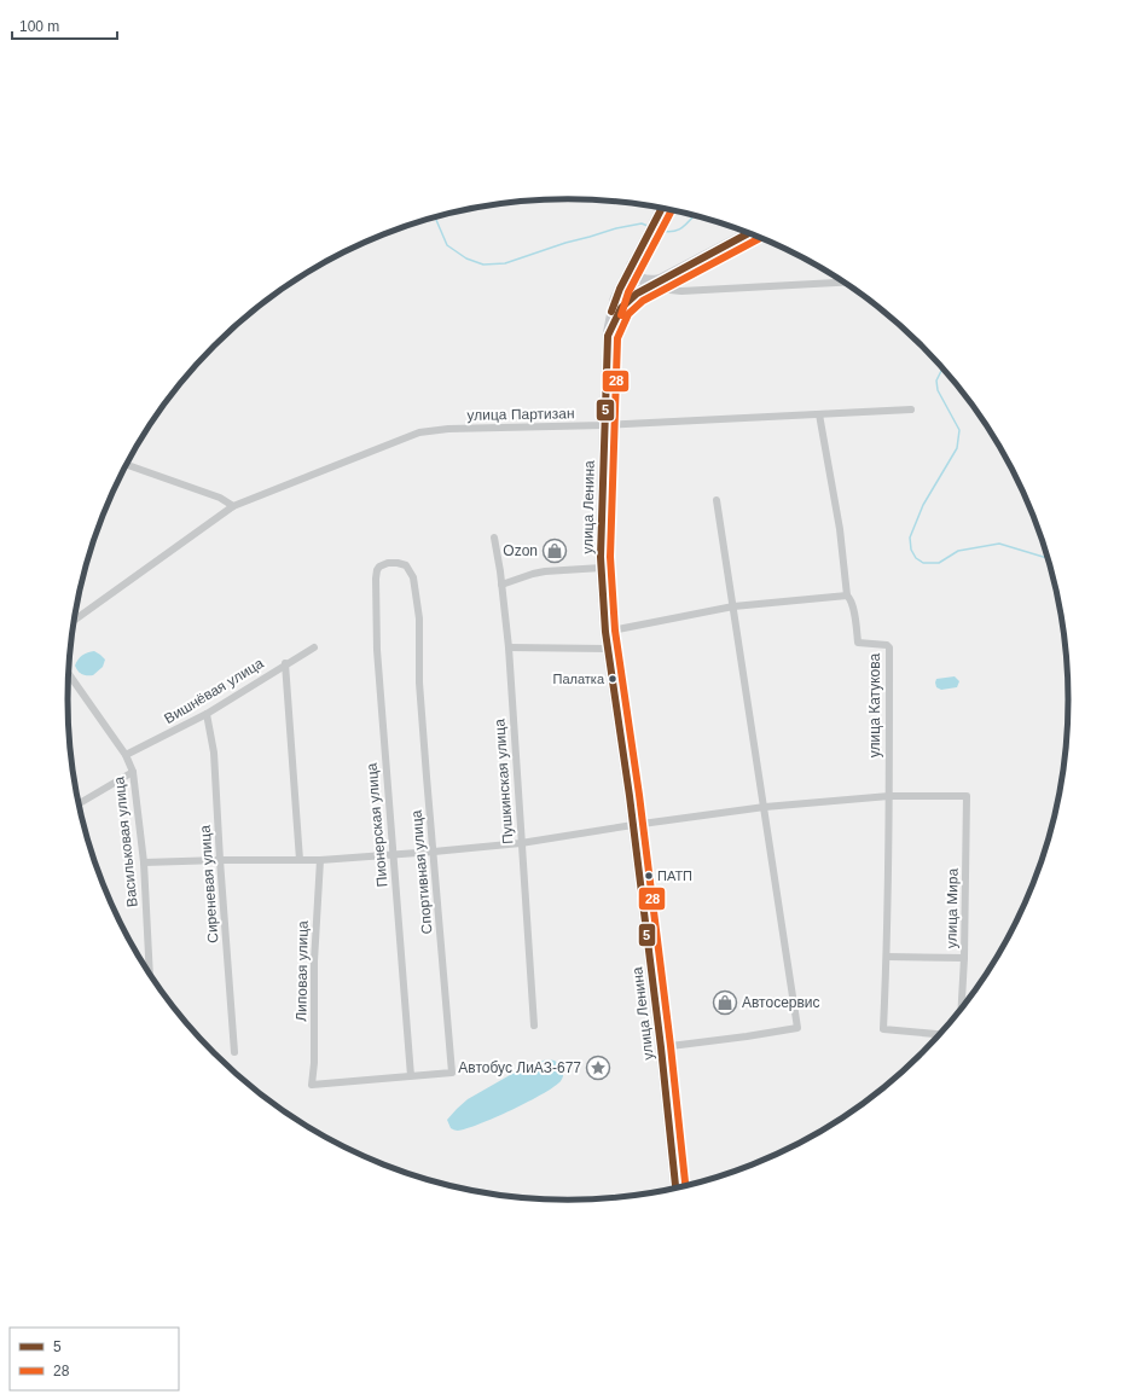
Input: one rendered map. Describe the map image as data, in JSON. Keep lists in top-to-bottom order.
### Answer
{
  "streets": {
    "main road": ["улица Ленина"],
    "street": [
      "улица Партизан",
      "Вишнёвая улица",
      "улица Катукова",
      "Пушкинская улица",
      "Пионерская улица",
      "Васильковая улица",
      "Спортивная улица",
      "Сиреневая улица",
      "улица Мира",
      "Липовая улица"
    ]
  },
  "crossings": [
    ["улица Партизан", "улица Ленина"],
    ["улица Партизан", "улица Катукова"],
    ["Вишнёвая улица", "Васильковая улица"],
    ["Вишнёвая улица", "Сиреневая улица"],
    ["улица Катукова", "улица Мира"],
    ["Пионерская улица", "Спортивная улица"],
    ["Спортивная улица", "Липовая улица"]
  ],
  "places": {
    "shop": ["Ozon", "Автосервис"],
    "other": ["Палатка", "ПАТП"],
    "place": ["Автобус ЛиАЗ-677"]
  },
  "lines": ["transit line 5", "transit line 28"],
  "legend": ["5", "28"],
  "scale_bar": "100 m"
}
